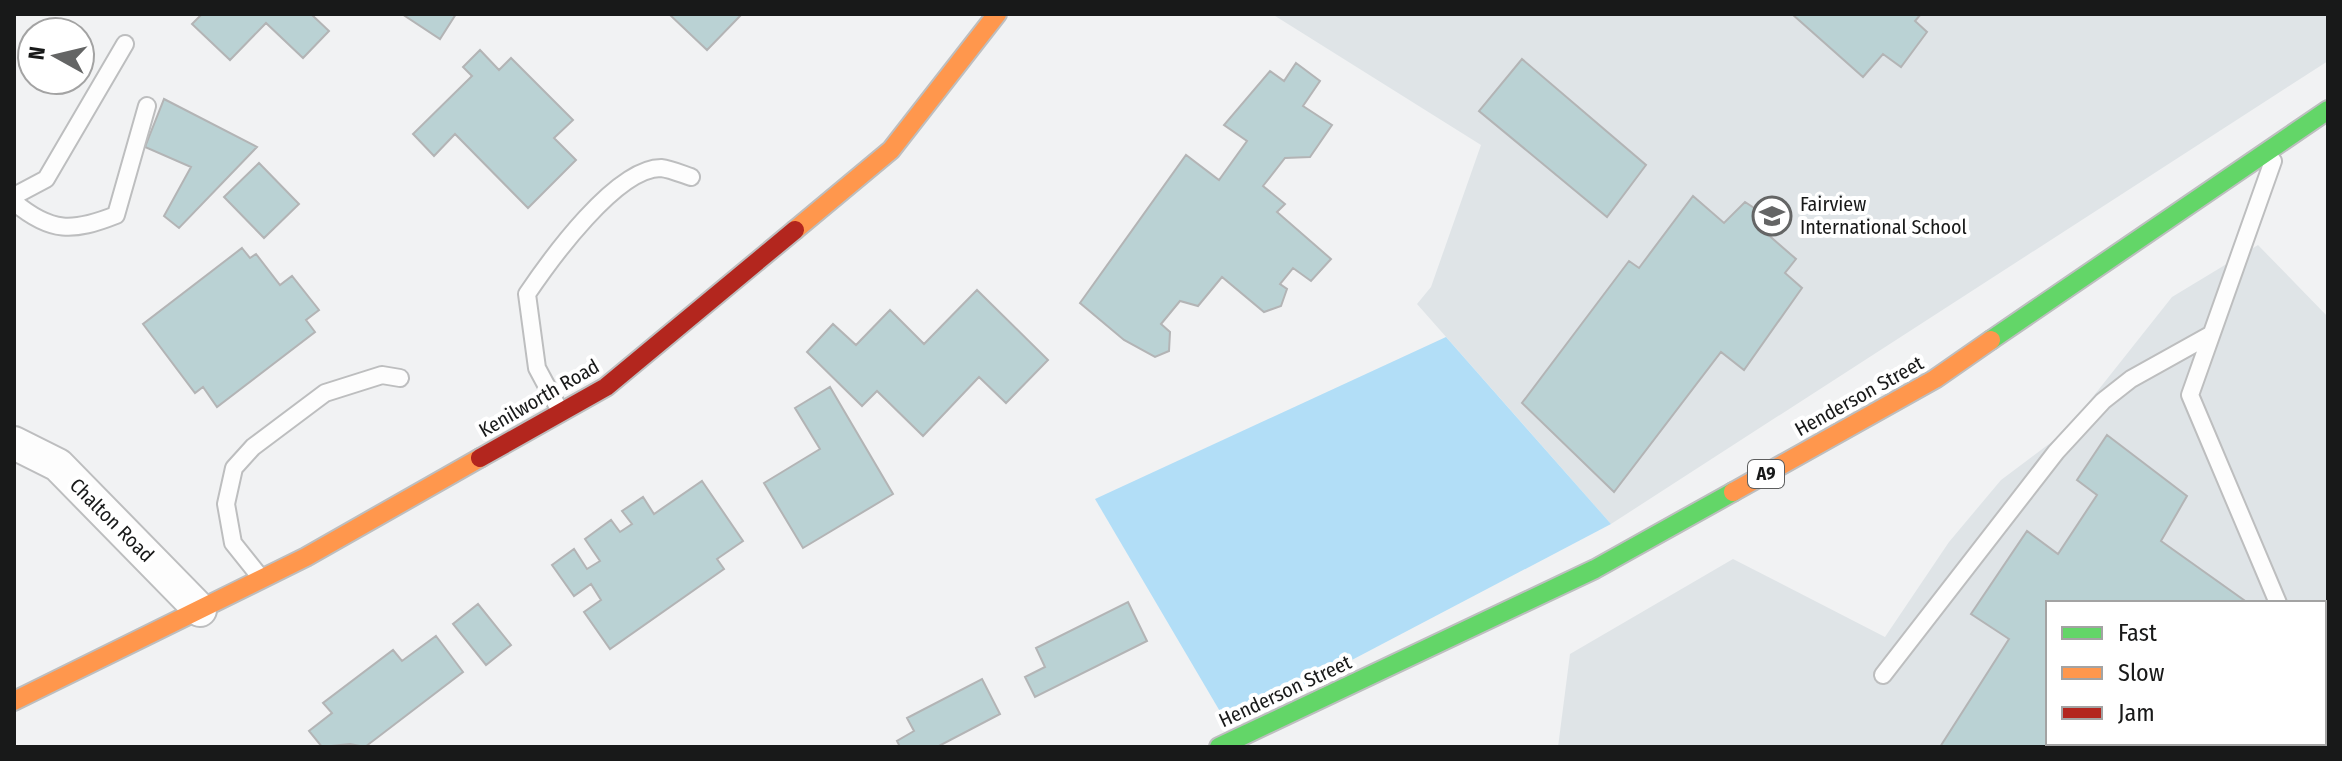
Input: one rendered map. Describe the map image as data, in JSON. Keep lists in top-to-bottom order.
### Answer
{
  "streets": {
    "main road": ["Henderson Street", "Kenilworth Road", "A9"],
    "street": ["Chalton Road"]
  },
  "crossings": [
    ["Kenilworth Road", "Chalton Road"]
  ],
  "places": {
    "school or university": ["Fairview International School"]
  },
  "legend": ["Fast", "Slow", "Jam"],
  "north": "left"
}
